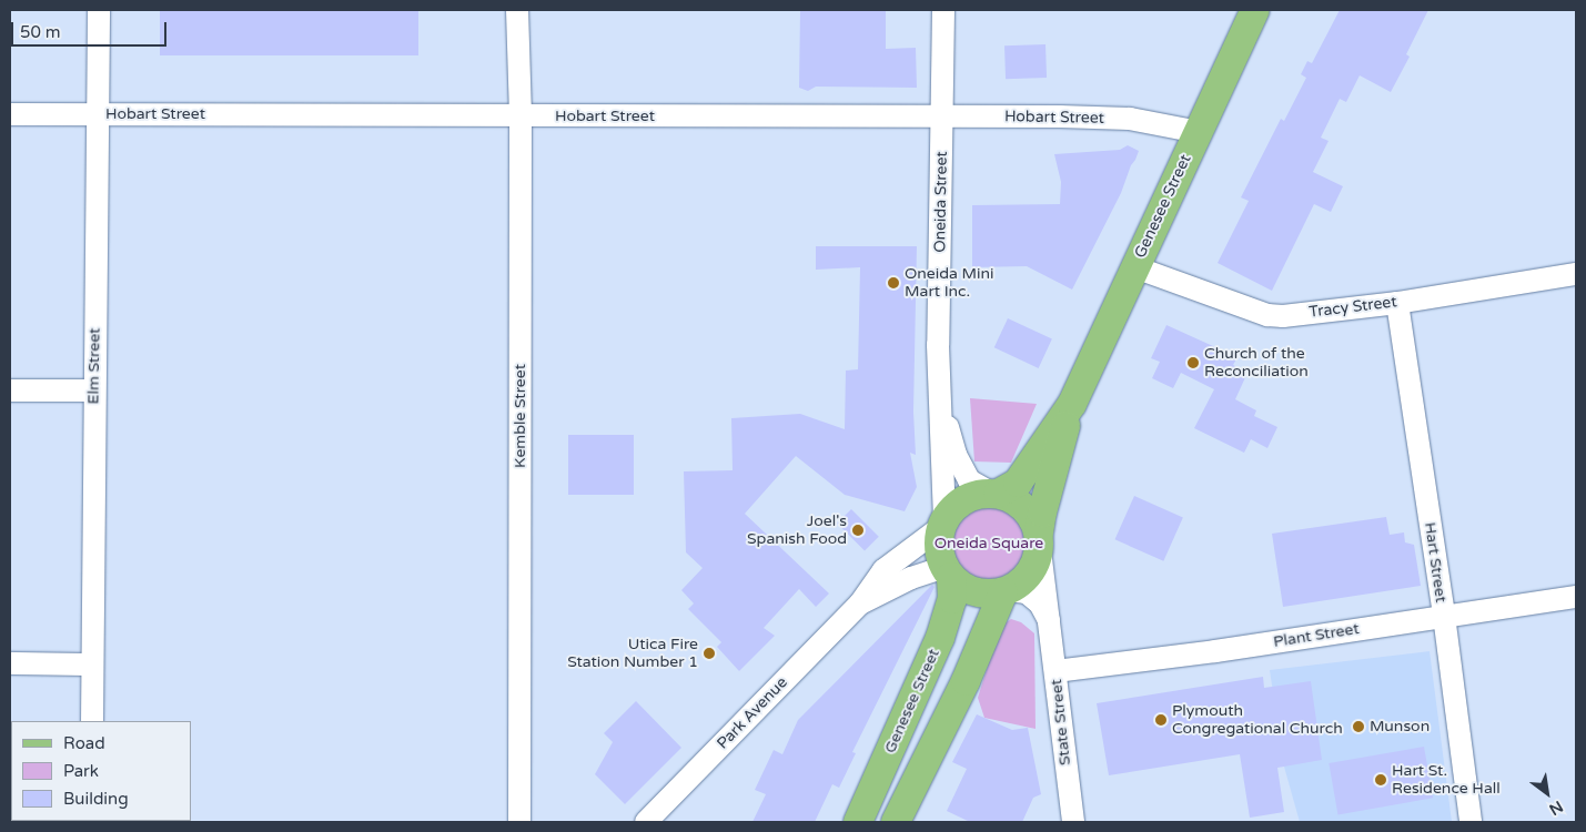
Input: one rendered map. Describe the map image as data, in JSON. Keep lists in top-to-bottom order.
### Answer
{
  "streets": {
    "main road": ["Genesee Street"],
    "street": [
      "Hobart Street",
      "Oneida Street",
      "Tracy Street",
      "Elm Street",
      "Kemble Street",
      "Hart Street",
      "Plant Street",
      "Park Avenue",
      "State Street"
    ]
  },
  "crossings": [
    ["Hobart Street", "Oneida Street"],
    ["Hobart Street", "Genesee Street"],
    ["Hobart Street", "Elm Street"],
    ["Hobart Street", "Kemble Street"],
    ["Oneida Street", "Genesee Street"],
    ["Oneida Street", "Park Avenue"],
    ["Oneida Street", "State Street"],
    ["Genesee Street", "Tracy Street"],
    ["Genesee Street", "Park Avenue"],
    ["Genesee Street", "State Street"],
    ["Tracy Street", "Hart Street"],
    ["Hart Street", "Plant Street"],
    ["Plant Street", "State Street"],
    ["Park Avenue", "State Street"]
  ],
  "parks": ["Oneida Square"],
  "places": [
    "Oneida Mini Mart Inc.",
    "Church of the Reconciliation",
    "Joel's Spanish Food",
    "Utica Fire Station Number 1",
    "Plymouth Congregational Church",
    "Munson",
    "Hart St. Residence Hall"
  ],
  "legend": ["Road", "Park", "Building"],
  "scale_bar": "50 m",
  "north": "bottom right"
}
